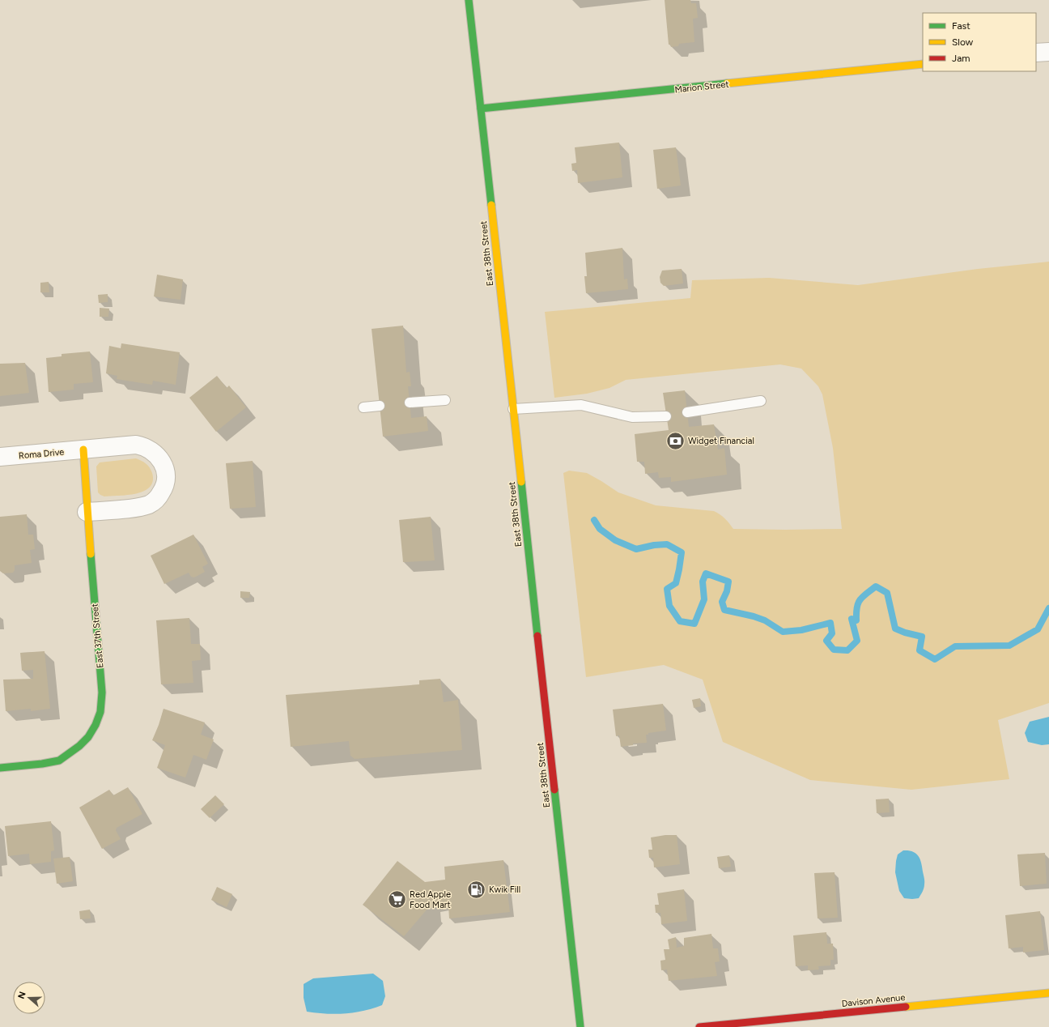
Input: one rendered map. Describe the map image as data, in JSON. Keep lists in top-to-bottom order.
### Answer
{
  "streets": {
    "street": [
      "Marion Street",
      "East 38th Street",
      "Roma Drive",
      "East 37th Street",
      "Davison Avenue"
    ]
  },
  "crossings": [
    ["Marion Street", "East 38th Street"],
    ["Roma Drive", "East 37th Street"]
  ],
  "places": {
    "bank": ["Widget Financial"],
    "fuel station": ["Kwik Fill"],
    "supermarket": ["Red Apple Food Mart"]
  },
  "legend": ["Fast", "Slow", "Jam"],
  "north": "left"
}
